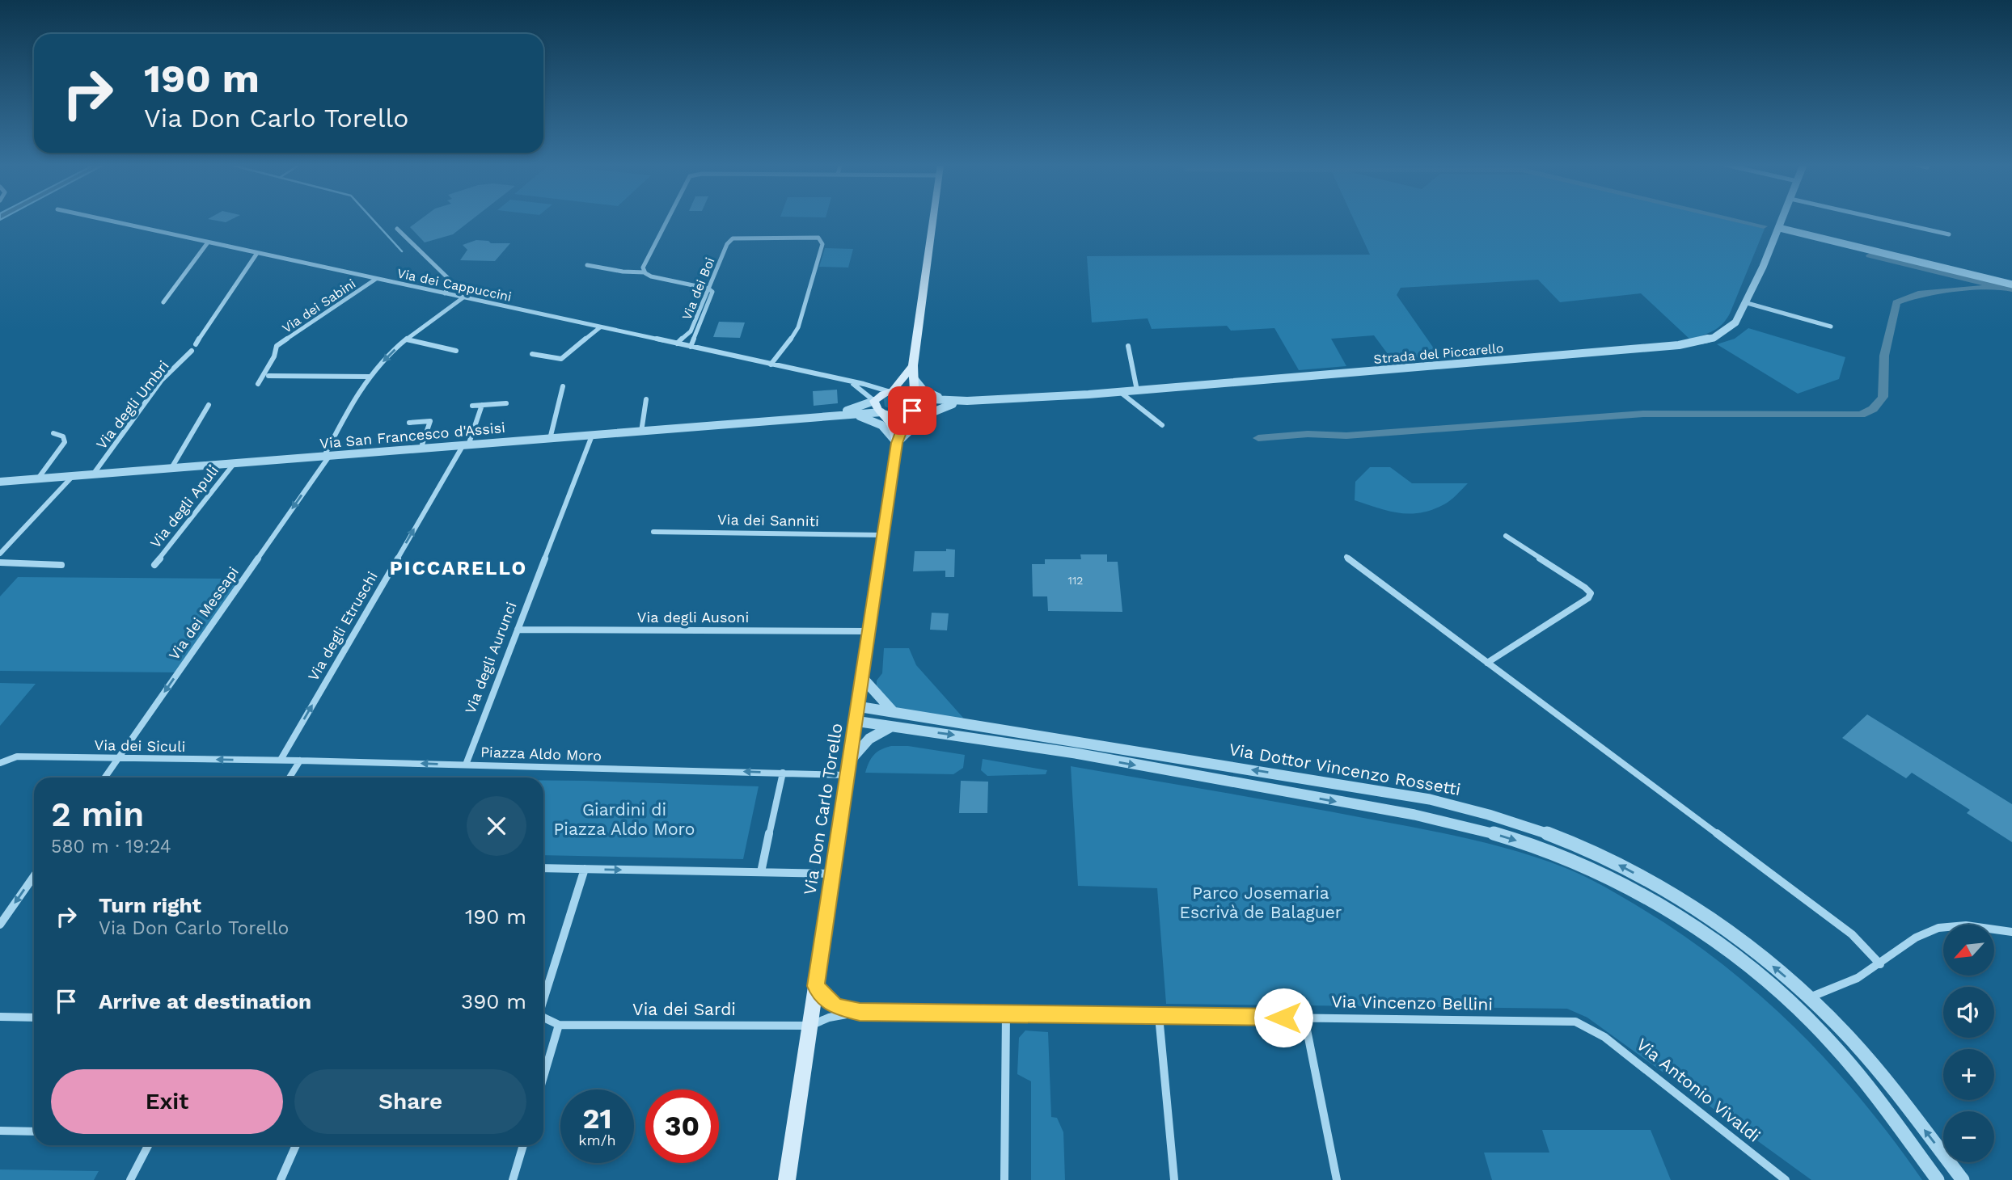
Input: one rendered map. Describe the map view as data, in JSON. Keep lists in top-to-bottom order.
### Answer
{
  "streets": {
    "main road": ["Via Don Carlo Torello"],
    "street": [
      "Via dei Cappuccini",
      "Via dei Boi",
      "Via dei Sabini",
      "Strada del Piccarello",
      "Via degli Umbri",
      "Via San Francesco d'Assisi",
      "Via degli Apuli",
      "Via dei Sanniti",
      "Via dei Messapi",
      "Via degli Ausoni",
      "Via degli Etruschi",
      "Via degli Aurunci",
      "Via dei Siculi",
      "Piazza Aldo Moro",
      "Via Dottor Vincenzo Rossetti",
      "Via Vincenzo Bellini",
      "Via dei Sardi",
      "Via Antonio Vivaldi"
    ]
  },
  "crossings": [
    ["Via dei Cappuccini", "Via dei Boi"],
    ["Via dei Cappuccini", "Via dei Sabini"],
    ["Via dei Cappuccini", "Via San Francesco d'Assisi"],
    ["Via dei Cappuccini", "Via dei Messapi"],
    ["Strada del Piccarello", "Via San Francesco d'Assisi"],
    ["Strada del Piccarello", "Via Don Carlo Torello"],
    ["Via degli Umbri", "Via San Francesco d'Assisi"],
    ["Via San Francesco d'Assisi", "Via degli Apuli"],
    ["Via San Francesco d'Assisi", "Via dei Messapi"],
    ["Via San Francesco d'Assisi", "Via degli Etruschi"],
    ["Via San Francesco d'Assisi", "Via degli Aurunci"],
    ["Via San Francesco d'Assisi", "Via Don Carlo Torello"],
    ["Via dei Sanniti", "Via Don Carlo Torello"],
    ["Via dei Messapi", "Via dei Siculi"],
    ["Via degli Ausoni", "Via degli Aurunci"],
    ["Via degli Ausoni", "Via Don Carlo Torello"],
    ["Via degli Etruschi", "Via dei Siculi"],
    ["Via degli Etruschi", "Piazza Aldo Moro"],
    ["Via degli Aurunci", "Piazza Aldo Moro"],
    ["Via dei Siculi", "Piazza Aldo Moro"],
    ["Piazza Aldo Moro", "Via Don Carlo Torello"],
    ["Via Dottor Vincenzo Rossetti", "Via Don Carlo Torello"],
    ["Via Don Carlo Torello", "Via Vincenzo Bellini"],
    ["Via Don Carlo Torello", "Via dei Sardi"],
    ["Via Vincenzo Bellini", "Via dei Sardi"],
    ["Via Vincenzo Bellini", "Via Antonio Vivaldi"]
  ],
  "one_way": [
    "Via dei Messapi",
    "Via degli Etruschi",
    "Via dei Siculi",
    "Piazza Aldo Moro"
  ],
  "districts": ["PICCARELLO"],
  "parks": ["Giardini di Piazza Aldo Moro", "Parco Josemaria Escrivà de Balaguer"],
  "house_numbers": ["112"],
  "north": "bottom left",
  "page": {
    "turn": ["190 m", "Via Don Carlo Torello"],
    "heading": ["2 min", "580 m · 19:24"],
    "list": [
      {
        "name": "Turn right",
        "note": "Via Don Carlo Torello",
        "value": "190 m"
      },
      {
        "name": "Arrive at destination",
        "value": "390 m"
      }
    ],
    "map_buttons": ["+", "−"],
    "buttons": ["Exit", "Share"],
    "speed": "21 km/h",
    "limit": "30"
  }
}
